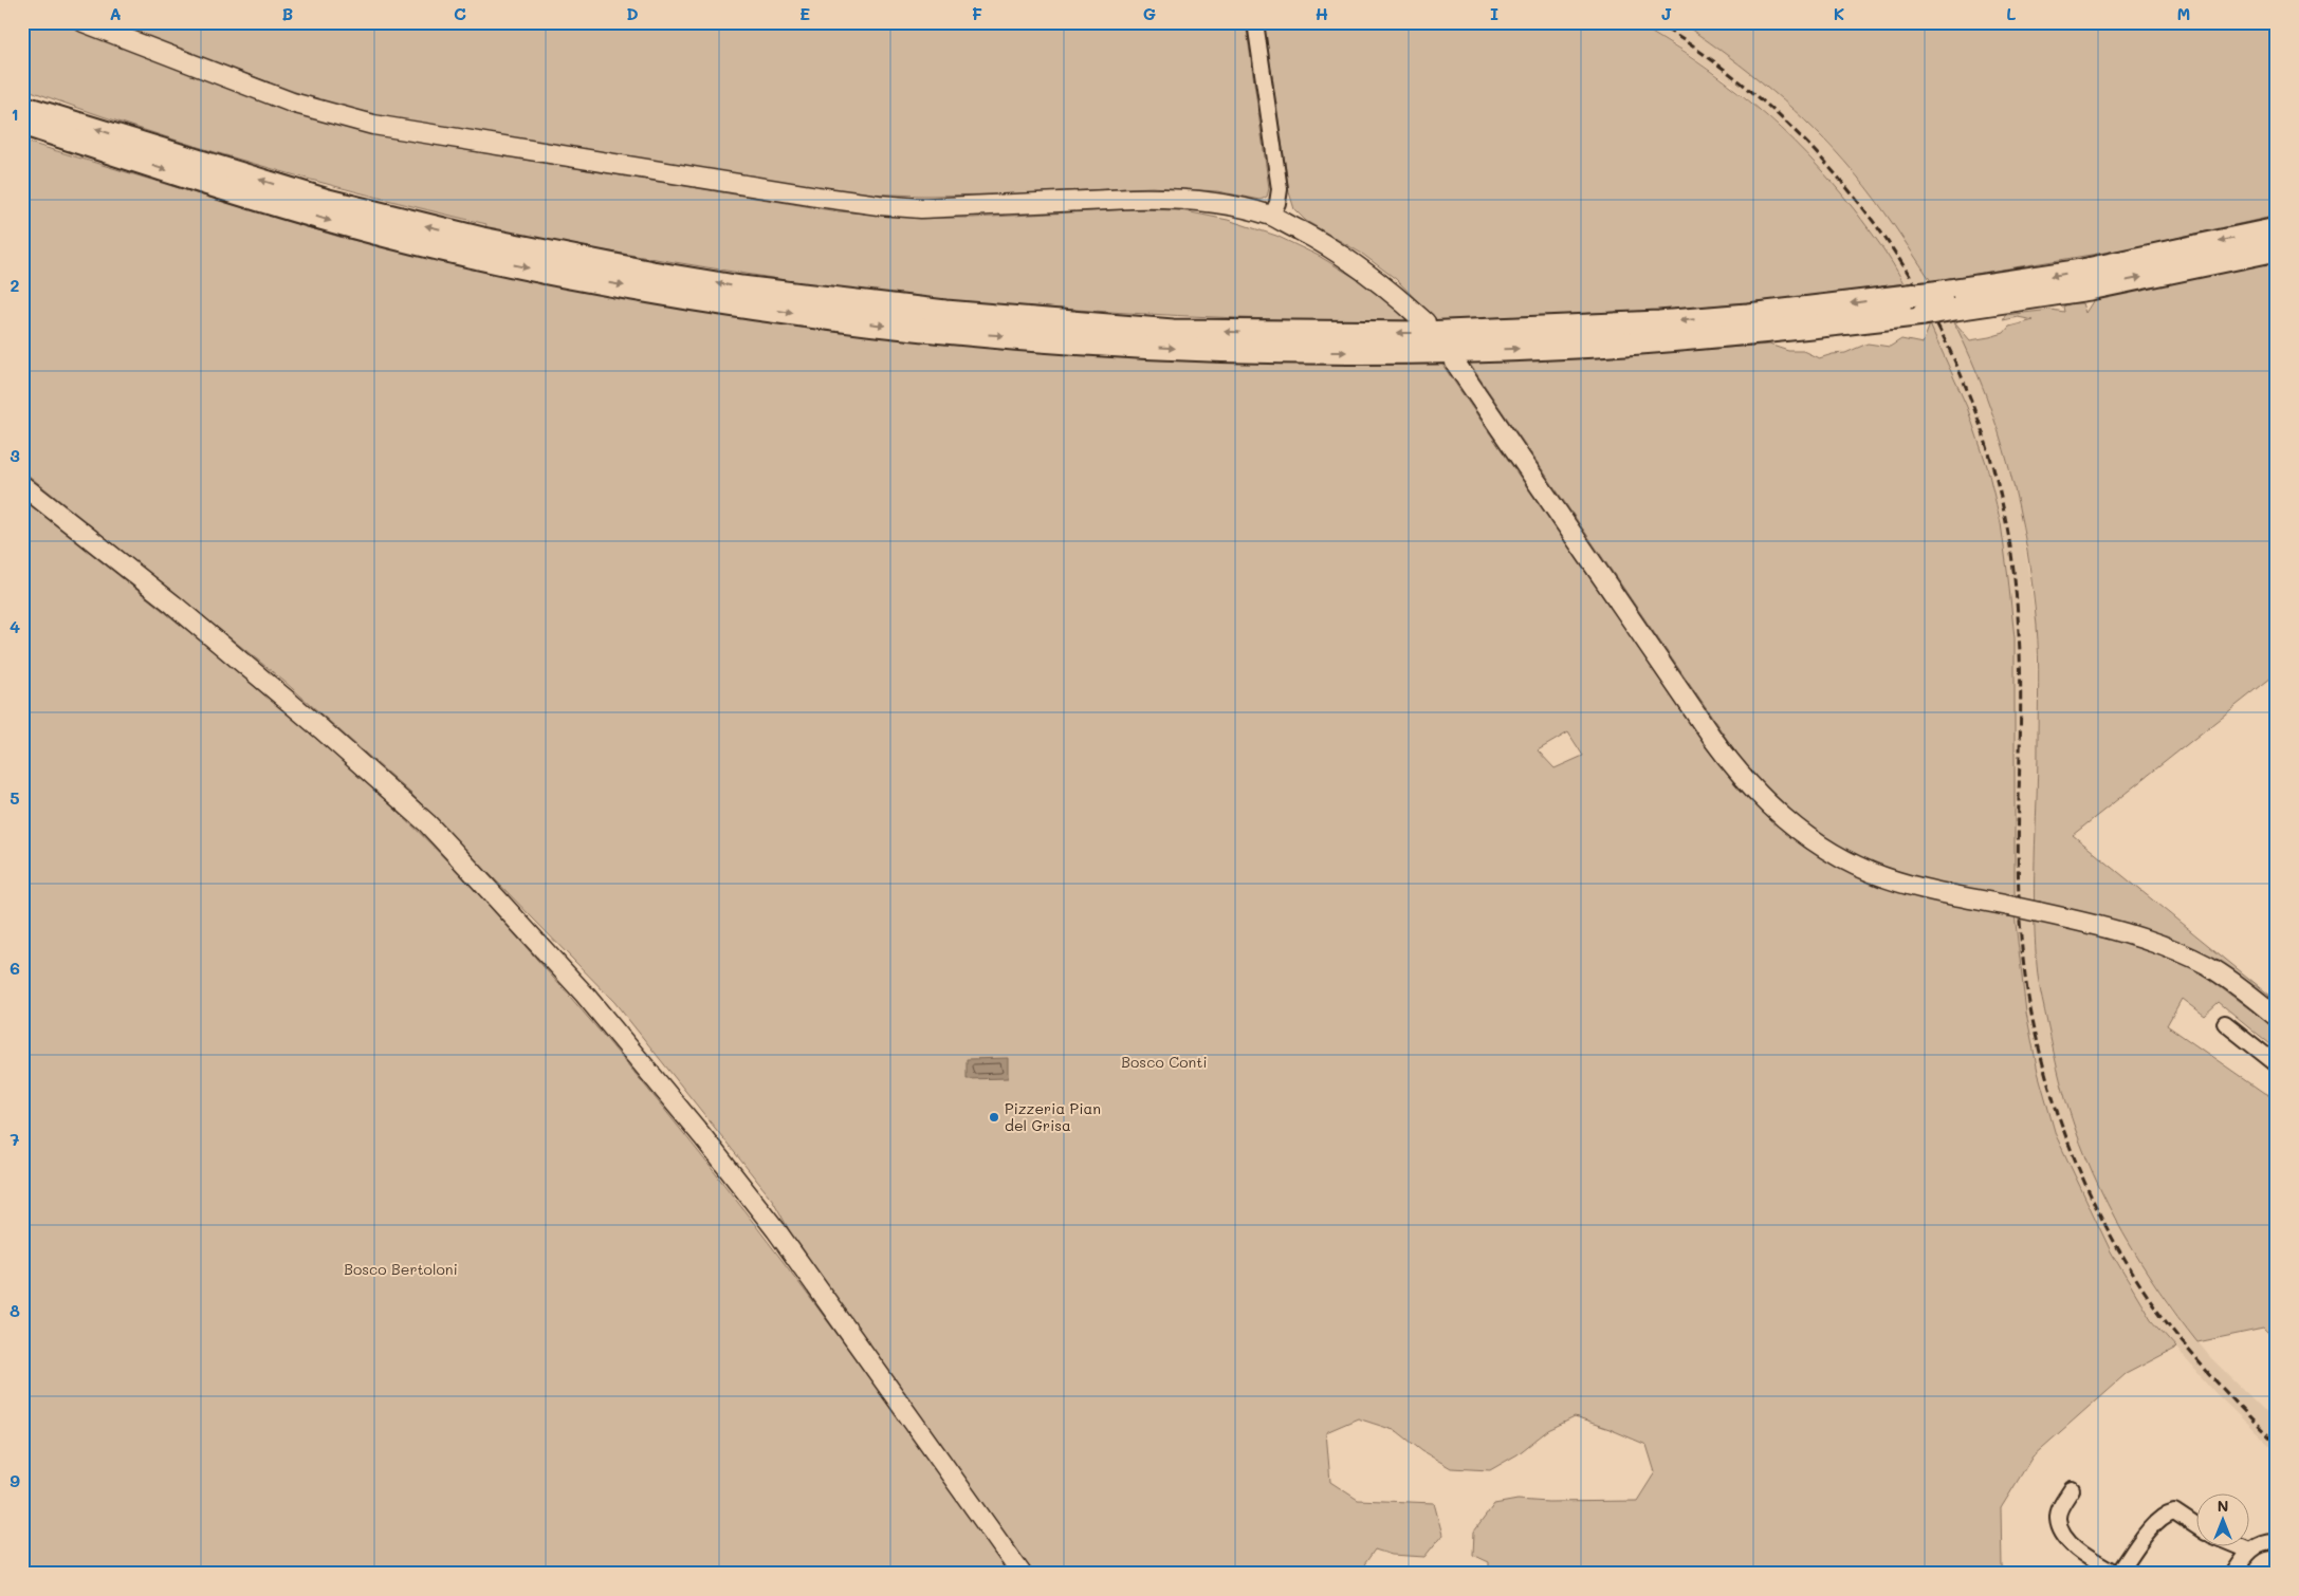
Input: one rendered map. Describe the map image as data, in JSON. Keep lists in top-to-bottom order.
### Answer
{
  "parks": ["Bosco Conti", "Bosco Bertoloni"],
  "places": ["Pizzeria Pian del Grisa"],
  "north": "top",
  "grid": {
    "columns": [
      "A",
      "B",
      "C",
      "D",
      "E",
      "F",
      "G",
      "H",
      "I",
      "J",
      "K",
      "L",
      "M"
    ],
    "rows": [
      "1",
      "2",
      "3",
      "4",
      "5",
      "6",
      "7",
      "8",
      "9"
    ]
  }
}
